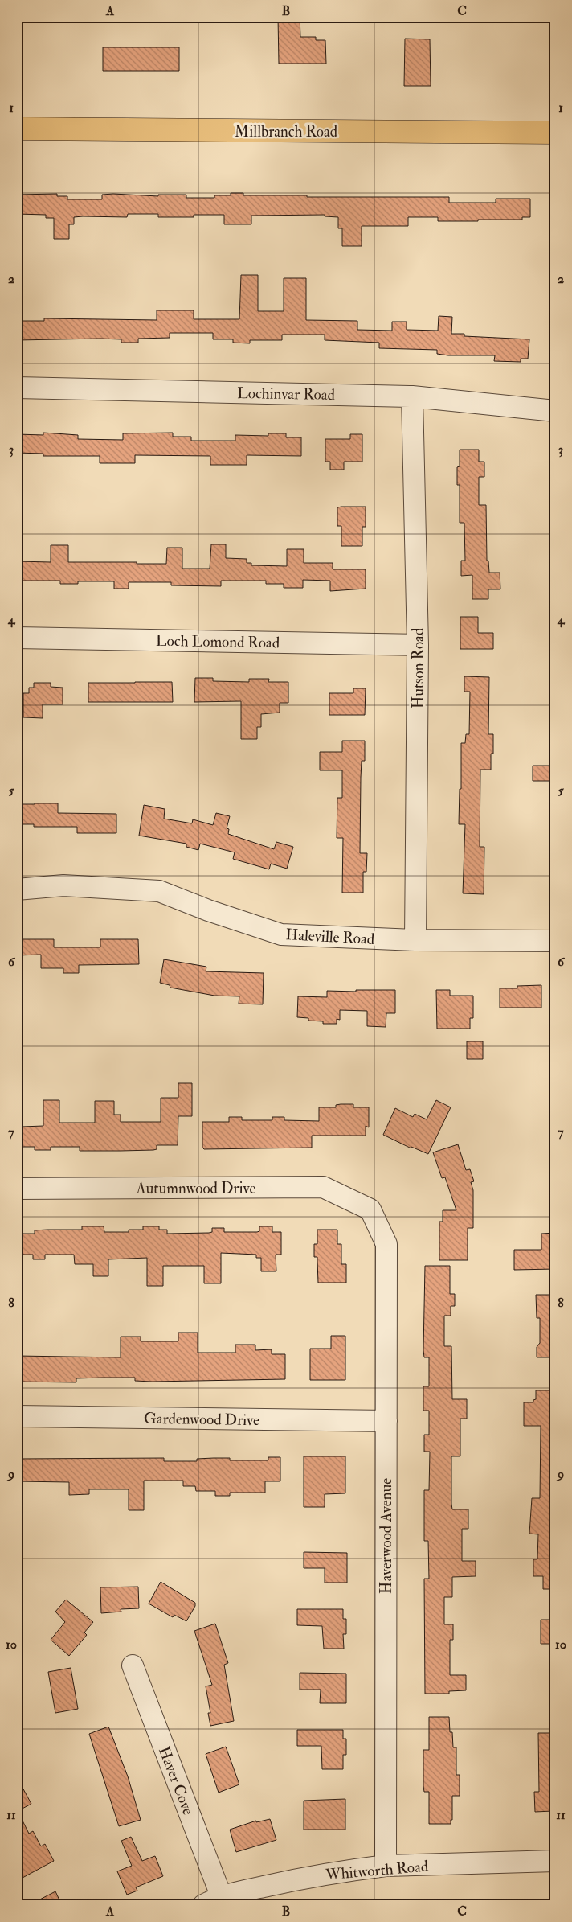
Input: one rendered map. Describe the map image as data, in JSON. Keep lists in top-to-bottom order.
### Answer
{
  "streets": {
    "main road": ["Millbranch Road"],
    "street": [
      "Lochinvar Road",
      "Loch Lomond Road",
      "Hutson Road",
      "Haleville Road",
      "Autumnwood Drive",
      "Gardenwood Drive",
      "Haverwood Avenue",
      "Haver Cove",
      "Whitworth Road"
    ]
  },
  "crossings": [
    ["Lochinvar Road", "Hutson Road"],
    ["Loch Lomond Road", "Hutson Road"],
    ["Hutson Road", "Haleville Road"],
    ["Autumnwood Drive", "Haverwood Avenue"],
    ["Gardenwood Drive", "Haverwood Avenue"],
    ["Haverwood Avenue", "Whitworth Road"],
    ["Haver Cove", "Whitworth Road"]
  ],
  "grid": {
    "columns": ["A", "B", "C"],
    "rows": [
      "1",
      "2",
      "3",
      "4",
      "5",
      "6",
      "7",
      "8",
      "9",
      "10",
      "11"
    ]
  }
}
